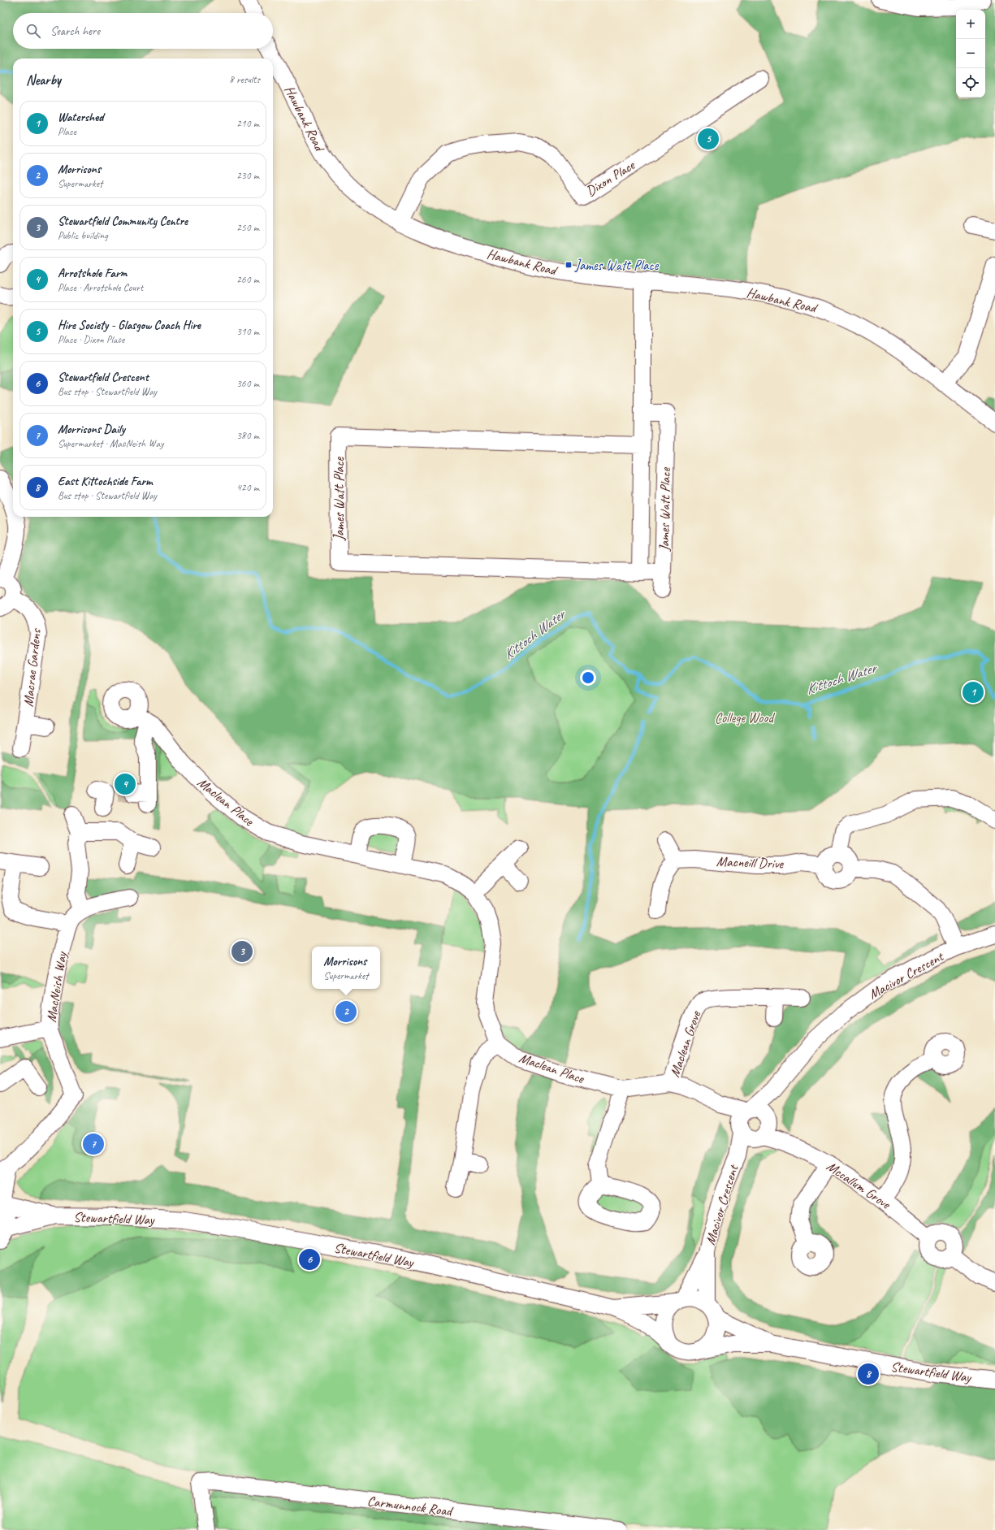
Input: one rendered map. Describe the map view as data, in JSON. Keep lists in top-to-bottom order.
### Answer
{
  "streets": {
    "street": [
      "Hawbank Road",
      "Dixon Place",
      "James Watt Place",
      "Macrae Gardens",
      "Maclean Place",
      "Macneill Drive",
      "Macivor Crescent",
      "MacNeish Way",
      "Maclean Grove",
      "Mccallum Grove",
      "Stewartfield Way",
      "Carmunnock Road"
    ]
  },
  "crossings": [
    ["Hawbank Road", "Dixon Place"],
    ["Hawbank Road", "James Watt Place"],
    ["Maclean Place", "Macivor Crescent"],
    ["Maclean Place", "Maclean Grove"],
    ["Maclean Place", "Mccallum Grove"],
    ["Macivor Crescent", "Mccallum Grove"],
    ["Macivor Crescent", "Stewartfield Way"],
    ["MacNeish Way", "Stewartfield Way"]
  ],
  "water": ["Kittoch Water"],
  "parks": ["College Wood"],
  "places": {
    "transit": ["James Watt Place"]
  },
  "page": {
    "map_buttons": ["+", "−"],
    "search": "Search here",
    "heading": ["Nearby", "8 results"],
    "list": [
      {
        "mark": "1",
        "name": "Watershed",
        "note": "Place",
        "value": "210 m"
      },
      {
        "mark": "2",
        "name": "Morrisons",
        "note": "Supermarket",
        "value": "230 m"
      },
      {
        "mark": "3",
        "name": "Stewartfield Community Centre",
        "note": "Public building",
        "value": "250 m"
      },
      {
        "mark": "4",
        "name": "Arrotshole Farm",
        "note": "Place · Arrotshole Court",
        "value": "260 m"
      },
      {
        "mark": "5",
        "name": "Hire Society - Glasgow Coach Hire",
        "note": "Place · Dixon Place",
        "value": "310 m"
      },
      {
        "mark": "6",
        "name": "Stewartfield Crescent",
        "note": "Bus stop · Stewartfield Way",
        "value": "360 m"
      },
      {
        "mark": "7",
        "name": "Morrisons Daily",
        "note": "Supermarket · MacNeish Way",
        "value": "380 m"
      },
      {
        "mark": "8",
        "name": "East Kittochside Farm",
        "note": "Bus stop · Stewartfield Way",
        "value": "420 m"
      }
    ],
    "pins": [
      "5",
      "1",
      "4",
      "3",
      "2",
      "7",
      "6",
      "8"
    ],
    "popup": ["Morrisons", "Supermarket"]
  }
}
